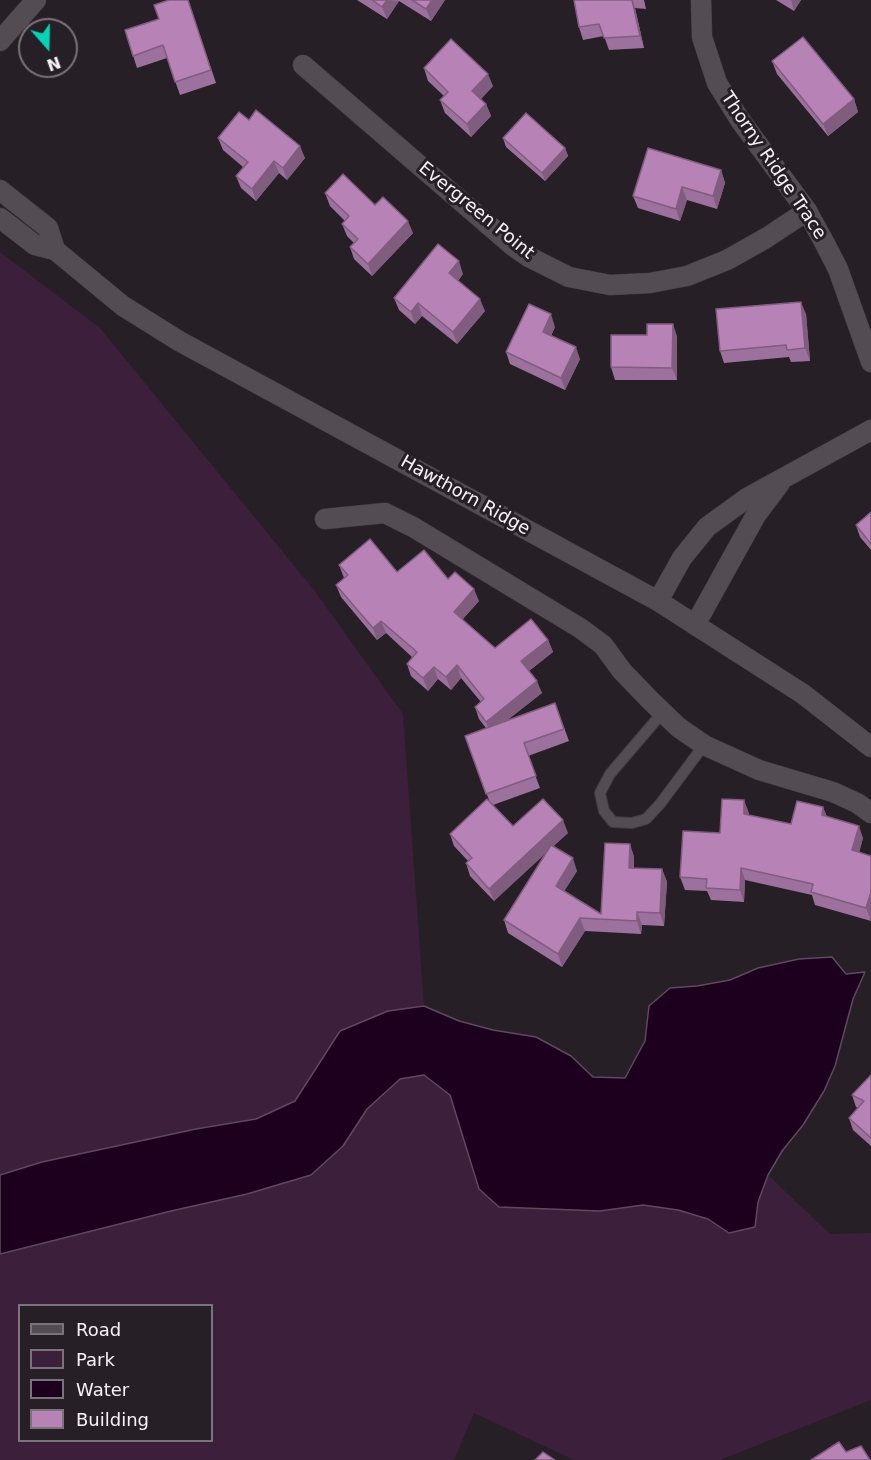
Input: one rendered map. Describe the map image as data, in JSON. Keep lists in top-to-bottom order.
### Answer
{
  "streets": {
    "street": ["Thorny Ridge Trace", "Evergreen Point", "Hawthorn Ridge"]
  },
  "crossings": [
    ["Thorny Ridge Trace", "Evergreen Point"]
  ],
  "legend": [
    "Road",
    "Park",
    "Water",
    "Building"
  ],
  "north": "bottom"
}
